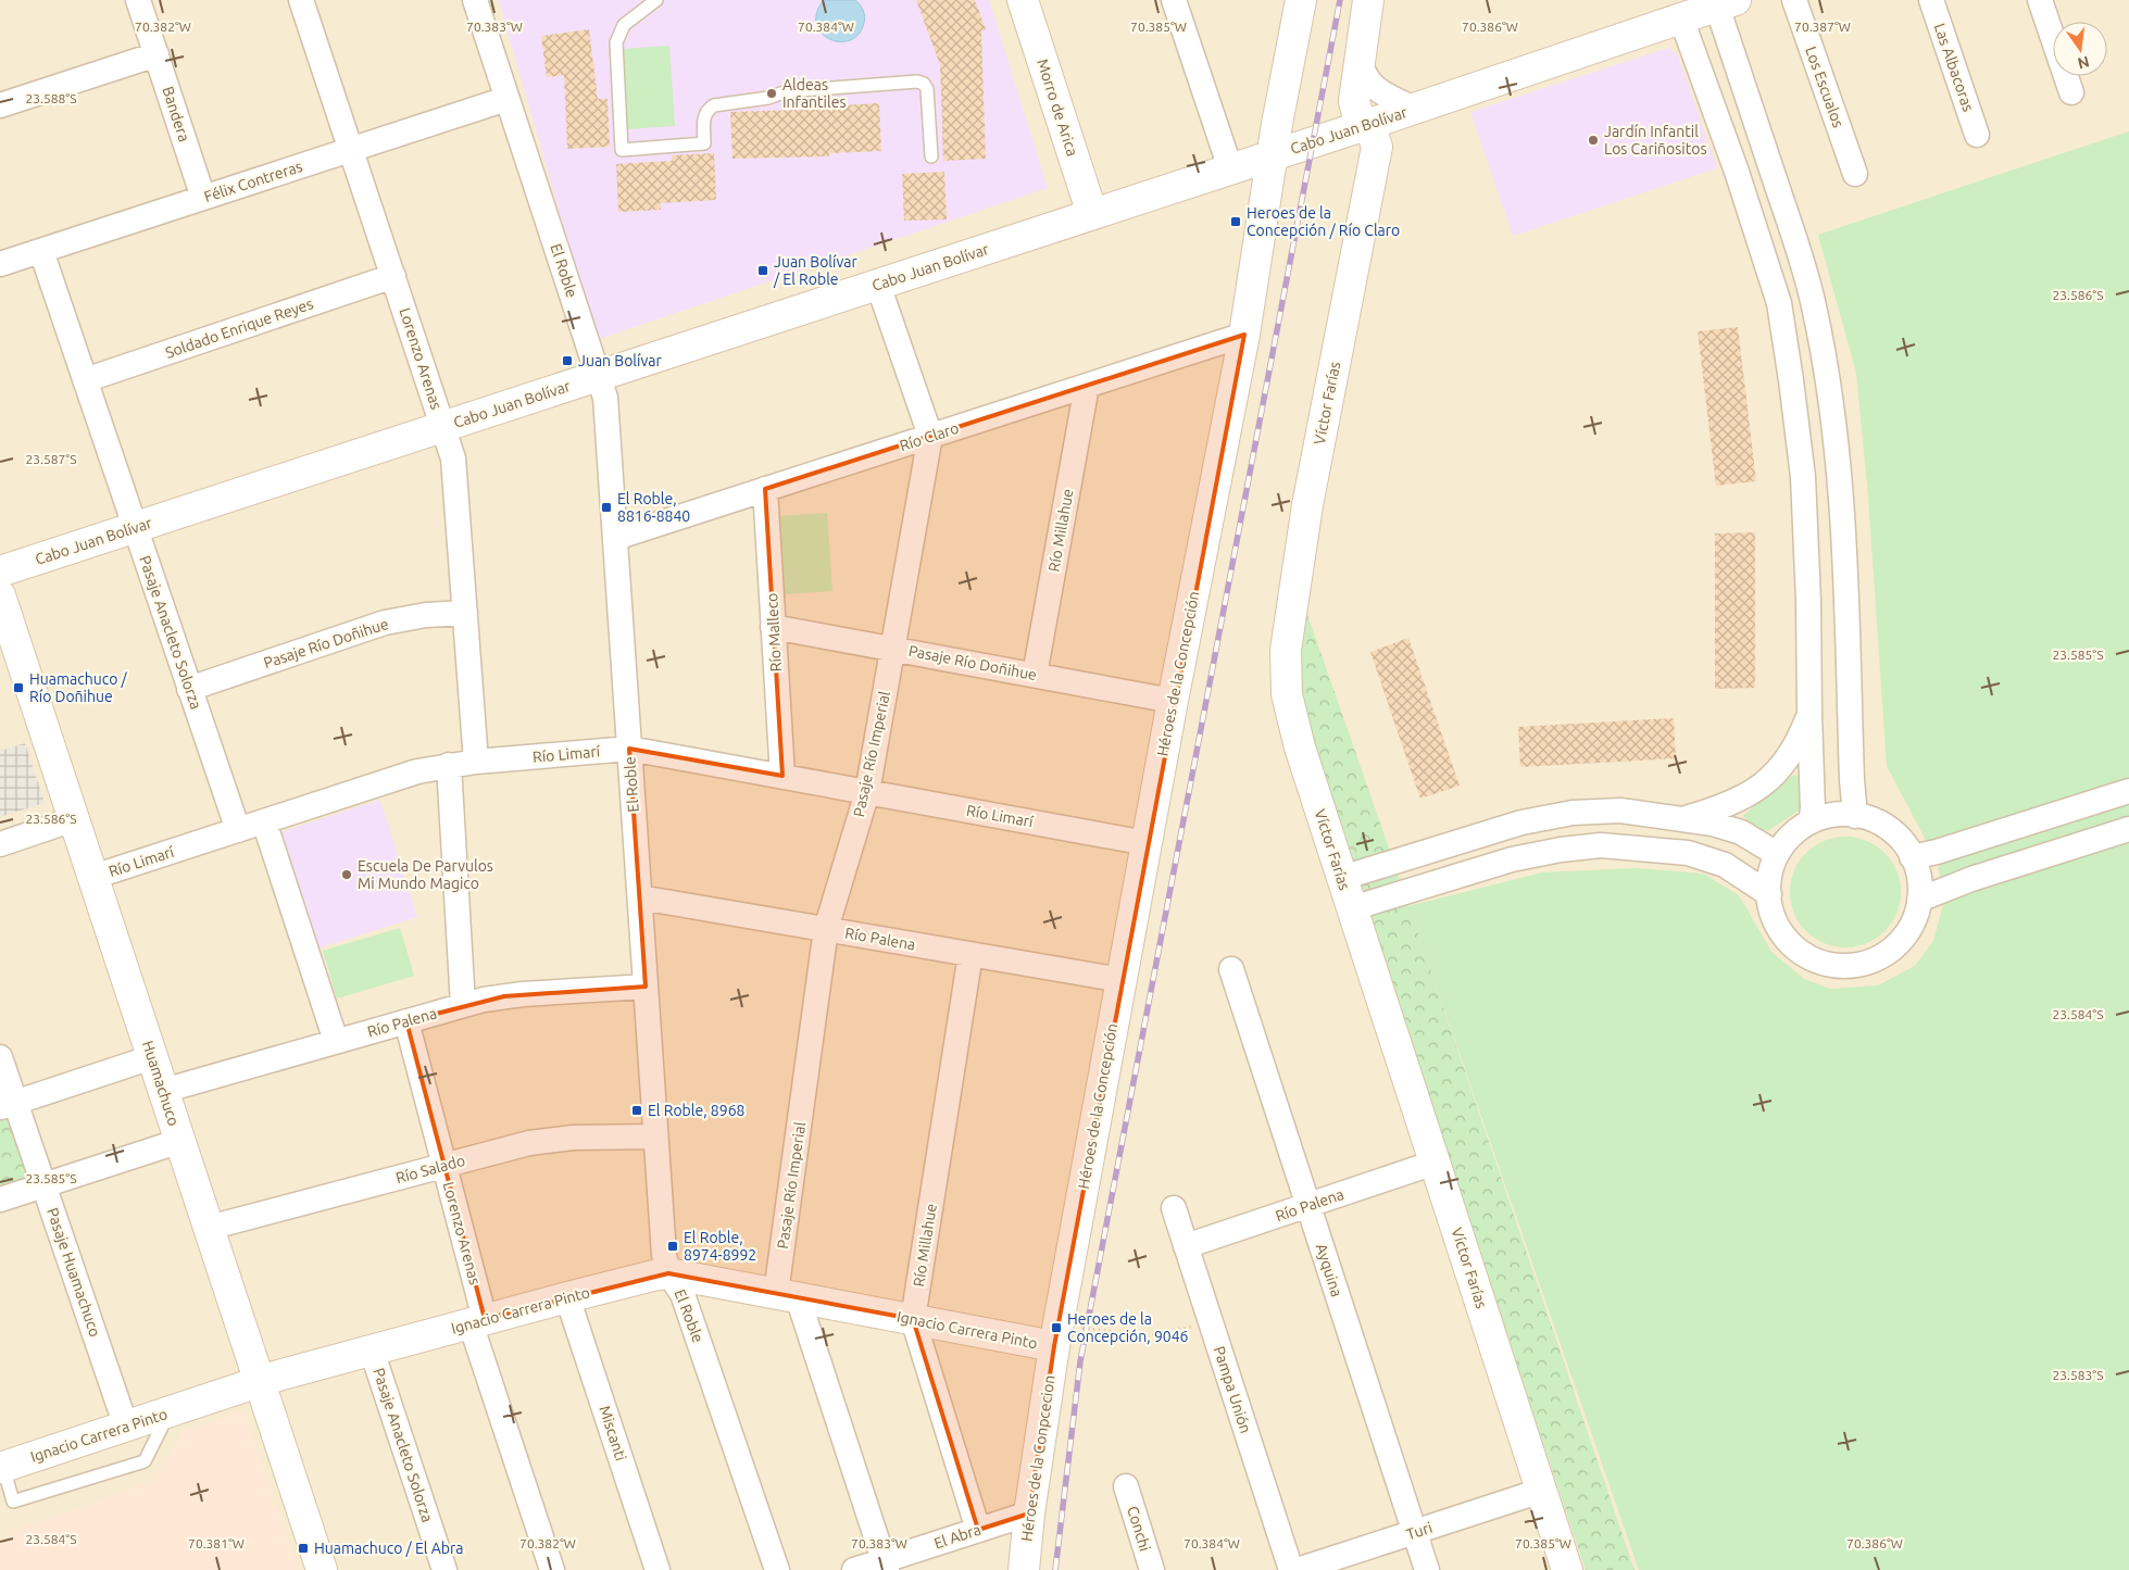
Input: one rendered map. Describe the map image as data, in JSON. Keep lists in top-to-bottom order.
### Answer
{
  "streets": {
    "street": [
      "Las Albacoras",
      "Los Escualos",
      "Morro de Arica",
      "Bandera",
      "Cabo Juan Bolívar",
      "Félix Contreras",
      "El Roble",
      "Soldado Enrique Reyes",
      "Lorenzo Arenas",
      "Víctor Farías",
      "Río Claro",
      "Río Millahue",
      "Pasaje Anacleto Solorza",
      "Río Malleco",
      "Pasaje Río Doñihue",
      "Héroes de la Concepción",
      "Río Limarí",
      "Pasaje Río Imperial",
      "Río Palena",
      "Huamachuco",
      "Río Salado",
      "Ayquina",
      "Pasaje Huamachuco",
      "Ignacio Carrera Pinto",
      "Pampa Unión",
      "Miscanti",
      "Héroes de la Conpcecion",
      "Conchi",
      "Turi",
      "El Abra"
    ]
  },
  "crossings": [
    ["Morro de Arica", "Cabo Juan Bolívar"],
    ["Bandera", "Félix Contreras"],
    ["Cabo Juan Bolívar", "El Roble"],
    ["Cabo Juan Bolívar", "Lorenzo Arenas"],
    ["Cabo Juan Bolívar", "Víctor Farías"],
    ["Cabo Juan Bolívar", "Pasaje Anacleto Solorza"],
    ["Cabo Juan Bolívar", "Héroes de la Concepción"],
    ["Cabo Juan Bolívar", "Pasaje Río Imperial"],
    ["Félix Contreras", "El Roble"],
    ["Félix Contreras", "Lorenzo Arenas"],
    ["Félix Contreras", "Pasaje Anacleto Solorza"],
    ["El Roble", "Río Claro"],
    ["El Roble", "Río Limarí"],
    ["El Roble", "Río Palena"],
    ["El Roble", "Río Salado"],
    ["El Roble", "Ignacio Carrera Pinto"],
    ["Soldado Enrique Reyes", "Lorenzo Arenas"],
    ["Soldado Enrique Reyes", "Pasaje Anacleto Solorza"],
    ["Lorenzo Arenas", "Pasaje Río Doñihue"],
    ["Lorenzo Arenas", "Río Limarí"],
    ["Lorenzo Arenas", "Río Palena"],
    ["Lorenzo Arenas", "Río Salado"],
    ["Lorenzo Arenas", "Ignacio Carrera Pinto"],
    ["Víctor Farías", "Río Palena"],
    ["Víctor Farías", "Turi"],
    ["Río Claro", "Río Millahue"],
    ["Río Claro", "Río Malleco"],
    ["Río Claro", "Héroes de la Concepción"],
    ["Río Claro", "Pasaje Río Imperial"],
    ["Río Millahue", "Pasaje Río Doñihue"],
    ["Río Millahue", "Río Palena"],
    ["Río Millahue", "Ignacio Carrera Pinto"],
    ["Río Millahue", "El Abra"],
    ["Pasaje Anacleto Solorza", "Pasaje Río Doñihue"],
    ["Pasaje Anacleto Solorza", "Río Limarí"],
    ["Pasaje Anacleto Solorza", "Ignacio Carrera Pinto"],
    ["Río Malleco", "Pasaje Río Doñihue"],
    ["Río Malleco", "Río Limarí"],
    ["Pasaje Río Doñihue", "Héroes de la Concepción"],
    ["Pasaje Río Doñihue", "Pasaje Río Imperial"],
    ["Héroes de la Concepción", "Río Limarí"],
    ["Héroes de la Concepción", "Río Palena"],
    ["Héroes de la Concepción", "Ignacio Carrera Pinto"],
    ["Héroes de la Concepción", "Héroes de la Conpcecion"],
    ["Río Limarí", "Pasaje Río Imperial"],
    ["Río Limarí", "Huamachuco"],
    ["Pasaje Río Imperial", "Río Palena"],
    ["Pasaje Río Imperial", "Ignacio Carrera Pinto"],
    ["Pasaje Río Imperial", "El Abra"],
    ["Río Palena", "Huamachuco"],
    ["Río Palena", "Ayquina"],
    ["Río Palena", "Pampa Unión"],
    ["Huamachuco", "Río Salado"],
    ["Huamachuco", "Ignacio Carrera Pinto"],
    ["Ayquina", "Turi"],
    ["Pasaje Huamachuco", "Ignacio Carrera Pinto"],
    ["Ignacio Carrera Pinto", "Miscanti"],
    ["Ignacio Carrera Pinto", "Héroes de la Conpcecion"],
    ["Héroes de la Conpcecion", "El Abra"]
  ],
  "places": {
    "other": ["Aldeas Infantiles", "Jardín Infantil Los Cariñositos", "Escuela De Parvulos Mi Mundo Magico"],
    "transit": [
      "Heroes de la Concepción / Río Claro",
      "Juan Bolívar / El Roble",
      "Juan Bolívar",
      "El Roble, 8816-8840",
      "Huamachuco / Río Doñihue",
      "El Roble, 8968",
      "El Roble, 8974-8992",
      "Heroes de la Concepción, 9046",
      "Huamachuco / El Abra"
    ]
  },
  "north": "bottom",
  "coordinates": [
    "70.387°W",
    "70.382°W",
    "70.383°W",
    "70.384°W",
    "70.385°W",
    "70.386°W",
    "23.588°S",
    "23.586°S",
    "23.587°S",
    "23.585°S",
    "23.584°S",
    "23.583°S",
    "70.381°W"
  ]
}
